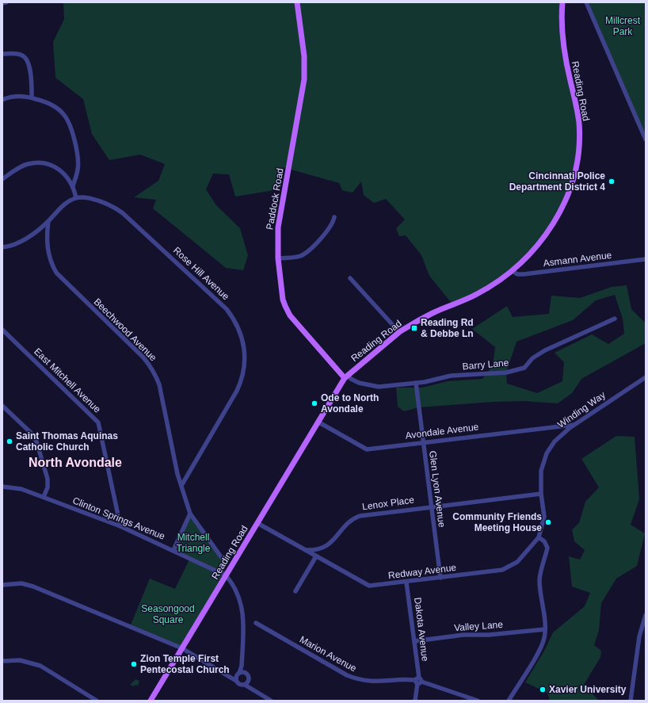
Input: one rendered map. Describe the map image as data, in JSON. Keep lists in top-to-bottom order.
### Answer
{
  "streets": {
    "main road": ["Reading Road", "Paddock Road"],
    "street": [
      "Asmann Avenue",
      "Rose Hill Avenue",
      "Beechwood Avenue",
      "Barry Lane",
      "East Mitchell Avenue",
      "Winding Way",
      "Avondale Avenue",
      "Glen Lyon Avenue",
      "Lenox Place",
      "Clinton Springs Avenue",
      "Redway Avenue",
      "Valley Lane",
      "Dakota Avenue",
      "Marion Avenue"
    ]
  },
  "crossings": [
    ["Reading Road", "Paddock Road"],
    ["Reading Road", "Asmann Avenue"],
    ["Reading Road", "Barry Lane"],
    ["Reading Road", "Avondale Avenue"],
    ["Reading Road", "Clinton Springs Avenue"],
    ["Paddock Road", "Barry Lane"],
    ["Rose Hill Avenue", "Beechwood Avenue"],
    ["Barry Lane", "Glen Lyon Avenue"],
    ["East Mitchell Avenue", "Clinton Springs Avenue"],
    ["Winding Way", "Avondale Avenue"],
    ["Winding Way", "Lenox Place"],
    ["Winding Way", "Redway Avenue"],
    ["Avondale Avenue", "Glen Lyon Avenue"],
    ["Glen Lyon Avenue", "Lenox Place"],
    ["Glen Lyon Avenue", "Redway Avenue"],
    ["Lenox Place", "Redway Avenue"],
    ["Redway Avenue", "Dakota Avenue"],
    ["Valley Lane", "Dakota Avenue"],
    ["Dakota Avenue", "Marion Avenue"]
  ],
  "districts": ["North Avondale"],
  "parks": ["Millcrest Park", "Mitchell Triangle", "Seasongood Square"],
  "places": {
    "other": [
      "Cincinnati Police Department District 4",
      "Ode to North Avondale",
      "Saint Thomas Aquinas Catholic Church",
      "Community Friends Meeting House",
      "Zion Temple First Pentecostal Church",
      "Xavier University"
    ],
    "transit": ["Reading Rd & Debbe Ln"]
  }
}
